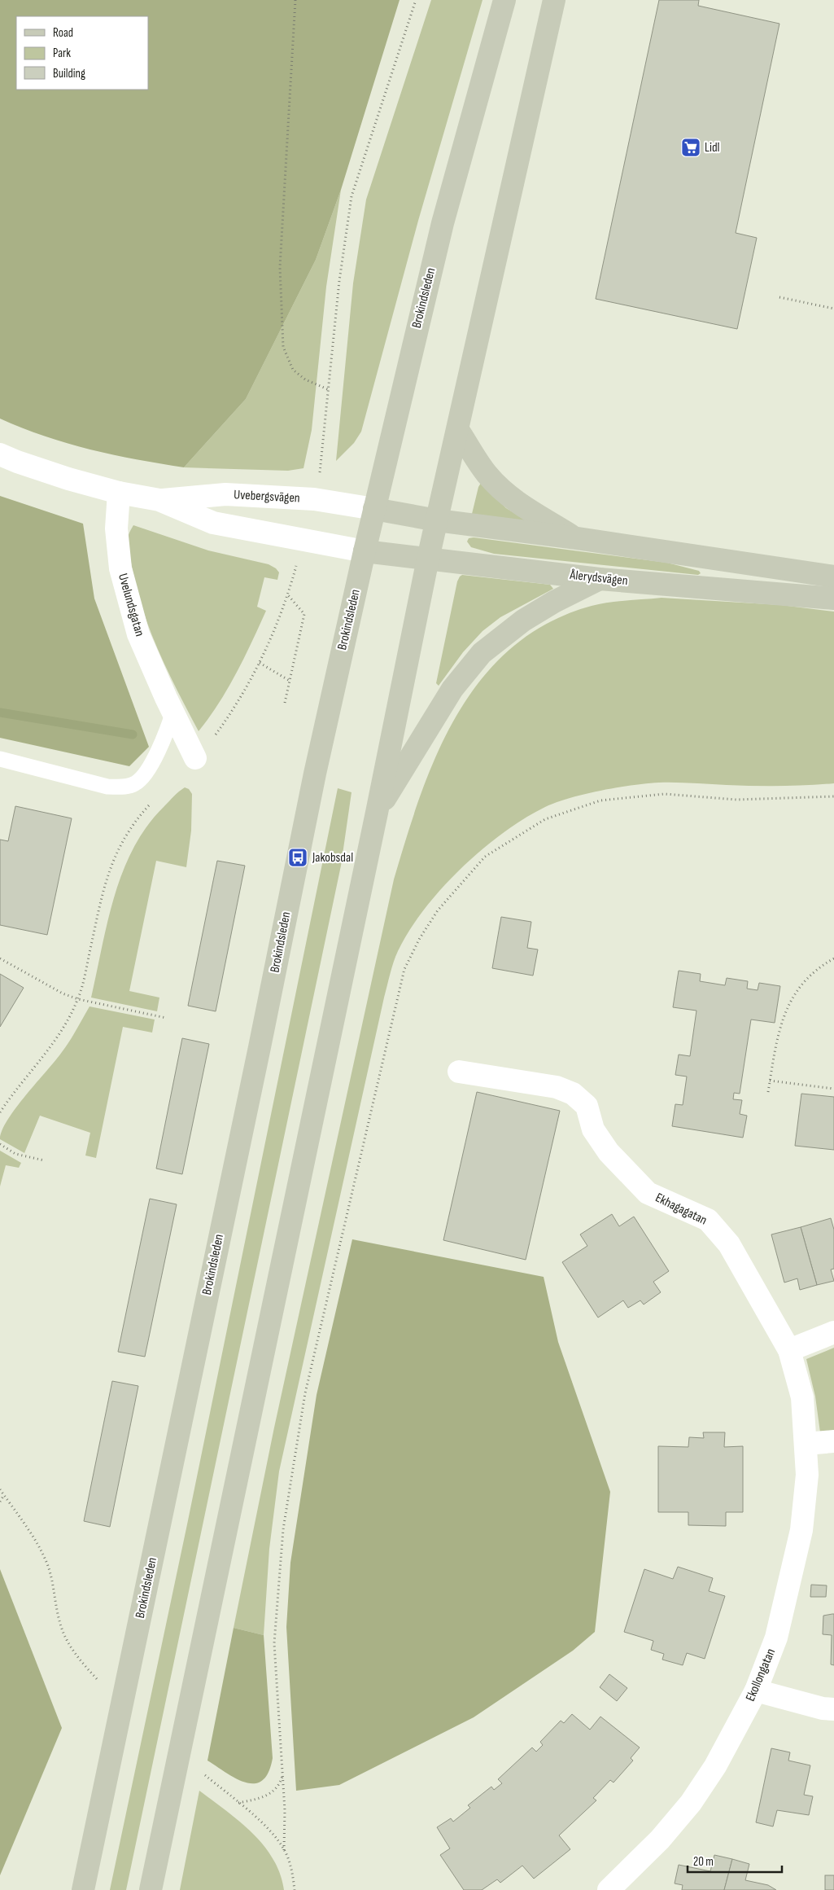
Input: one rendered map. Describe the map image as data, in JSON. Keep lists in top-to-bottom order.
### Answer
{
  "streets": {
    "main road": ["Brokindsleden", "Ålerydsvägen"],
    "street": [
      "Uvebergsvägen",
      "Uvelundsgatan",
      "Ekhagagatan",
      "Ekollongatan"
    ]
  },
  "crossings": [
    ["Brokindsleden", "Uvebergsvägen"],
    ["Brokindsleden", "Ålerydsvägen"],
    ["Uvebergsvägen", "Ålerydsvägen"],
    ["Uvebergsvägen", "Uvelundsgatan"],
    ["Ekhagagatan", "Ekollongatan"]
  ],
  "places": {
    "supermarket": ["Lidl"],
    "bus stop": ["Jakobsdal"]
  },
  "legend": ["Road", "Park", "Building"],
  "scale_bar": "20 m"
}
